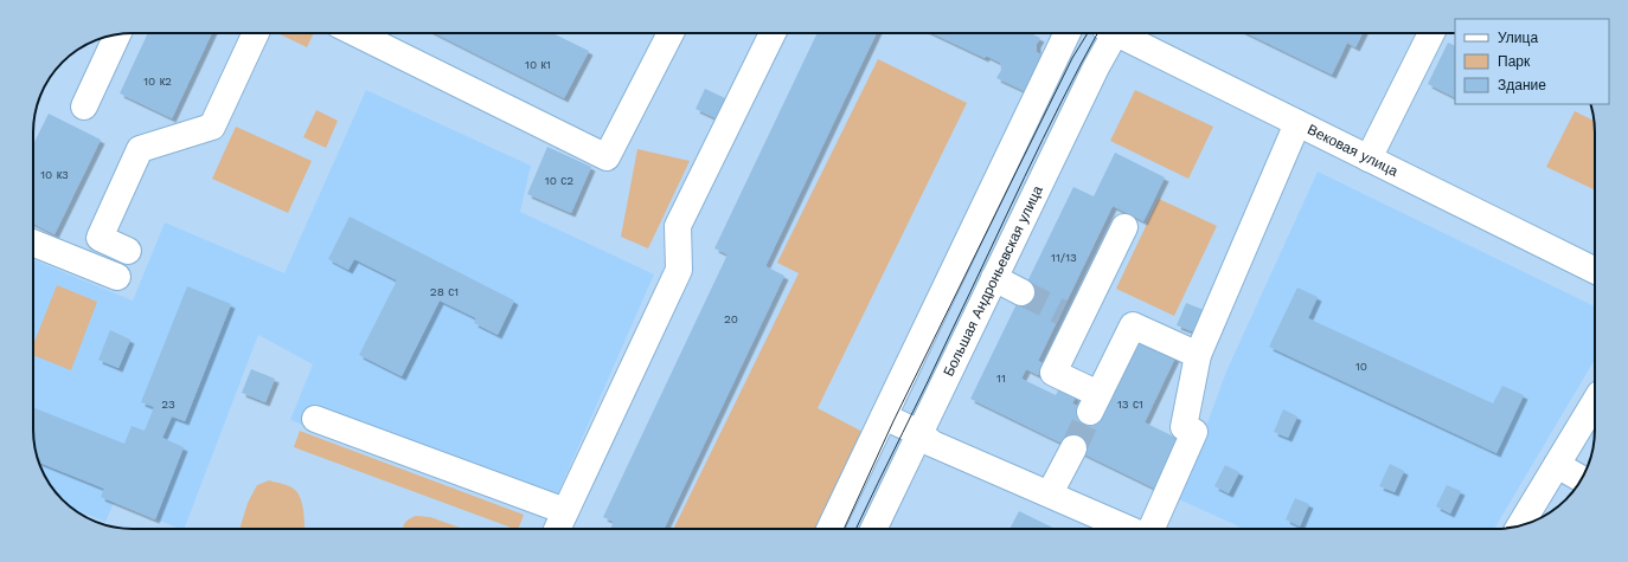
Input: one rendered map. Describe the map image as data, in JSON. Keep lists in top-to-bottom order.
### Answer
{
  "streets": {
    "street": ["Вековая улица", "Большая Андроньевская улица"]
  },
  "house_numbers": [
    "10 к1",
    "10 к2",
    "10 к3",
    "10 с2",
    "11/13",
    "28 с1",
    "20",
    "10",
    "11",
    "23",
    "13 с1"
  ],
  "legend": ["Улица", "Парк", "Здание"]
}
